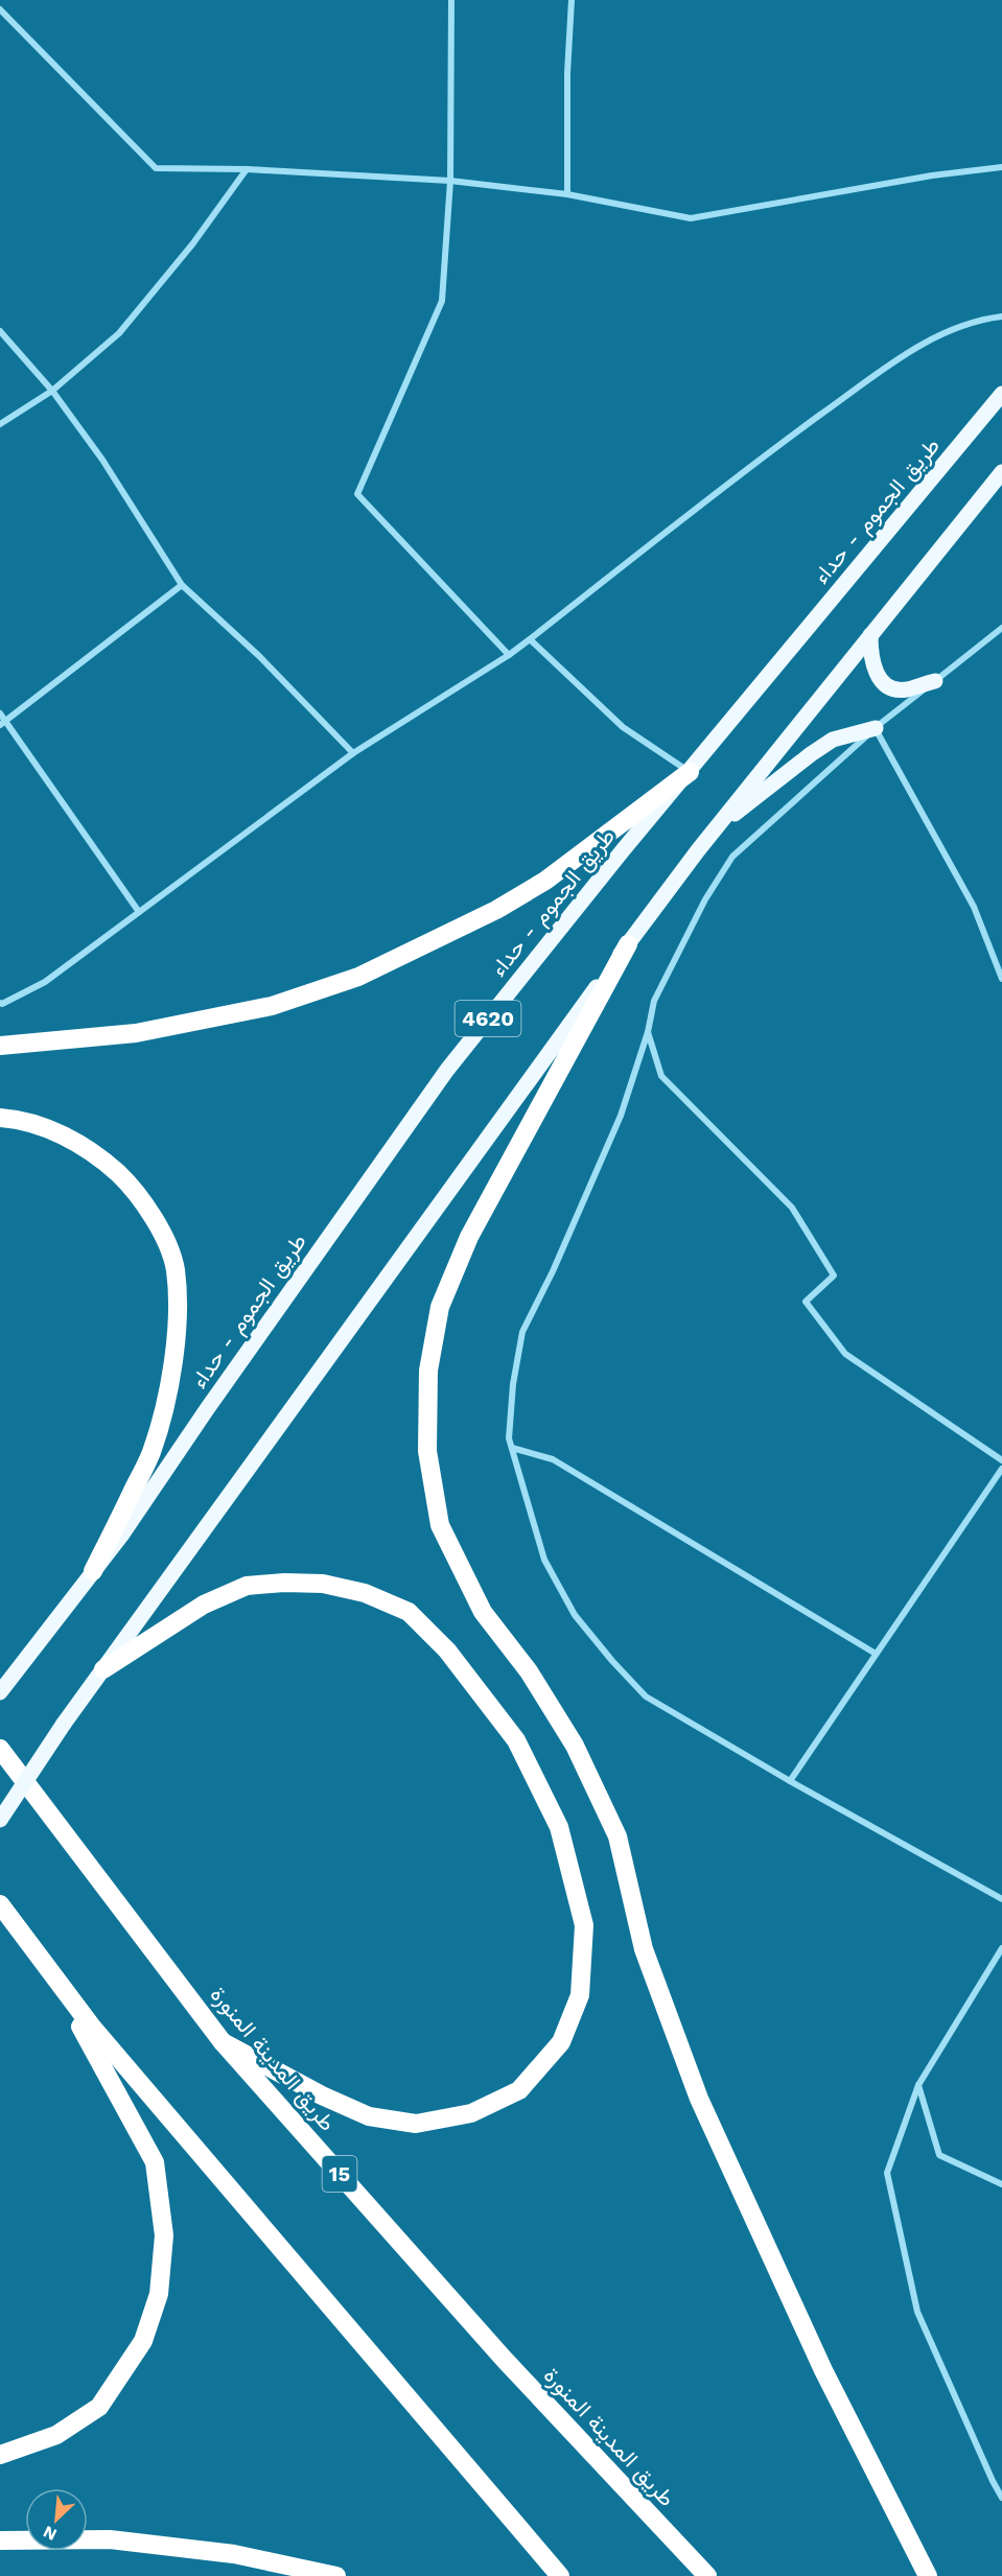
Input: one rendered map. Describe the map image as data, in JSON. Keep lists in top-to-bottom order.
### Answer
{
  "streets": {
    "highway": ["طريق المدينة المنورة", "15"],
    "main road": ["طريق الجموم - حداء", "4620"]
  },
  "north": "bottom left"
}
